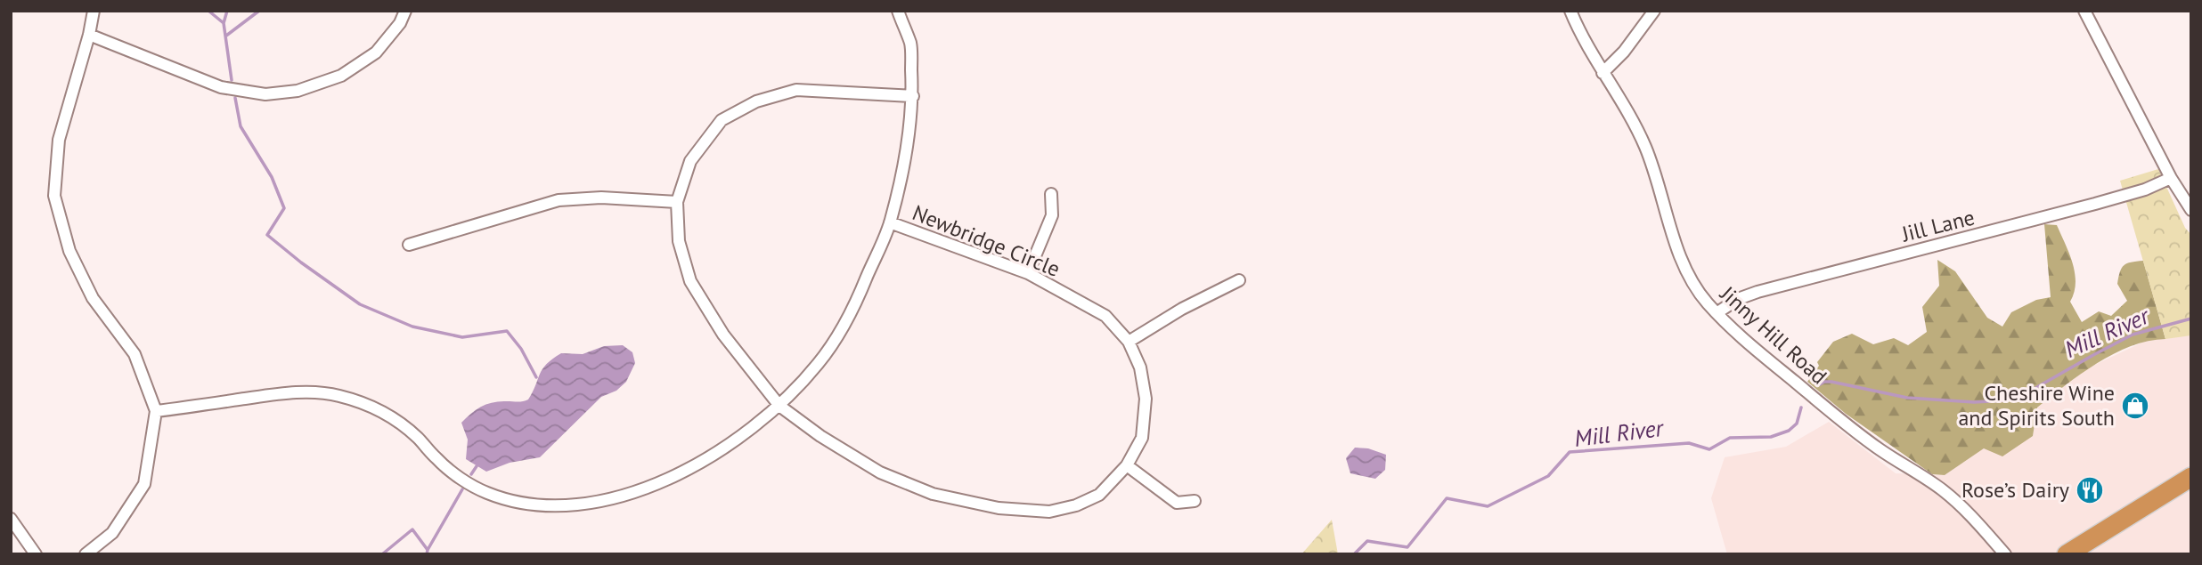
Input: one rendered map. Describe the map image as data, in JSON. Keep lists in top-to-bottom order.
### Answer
{
  "streets": {
    "street": ["Jill Lane", "Newbridge Circle", "Jinny Hill Road"]
  },
  "crossings": [
    ["Jill Lane", "Jinny Hill Road"]
  ],
  "water": ["Mill River"],
  "places": {
    "shop": ["Cheshire Wine and Spirits South"],
    "restaurant": ["Rose’s Dairy"]
  }
}
